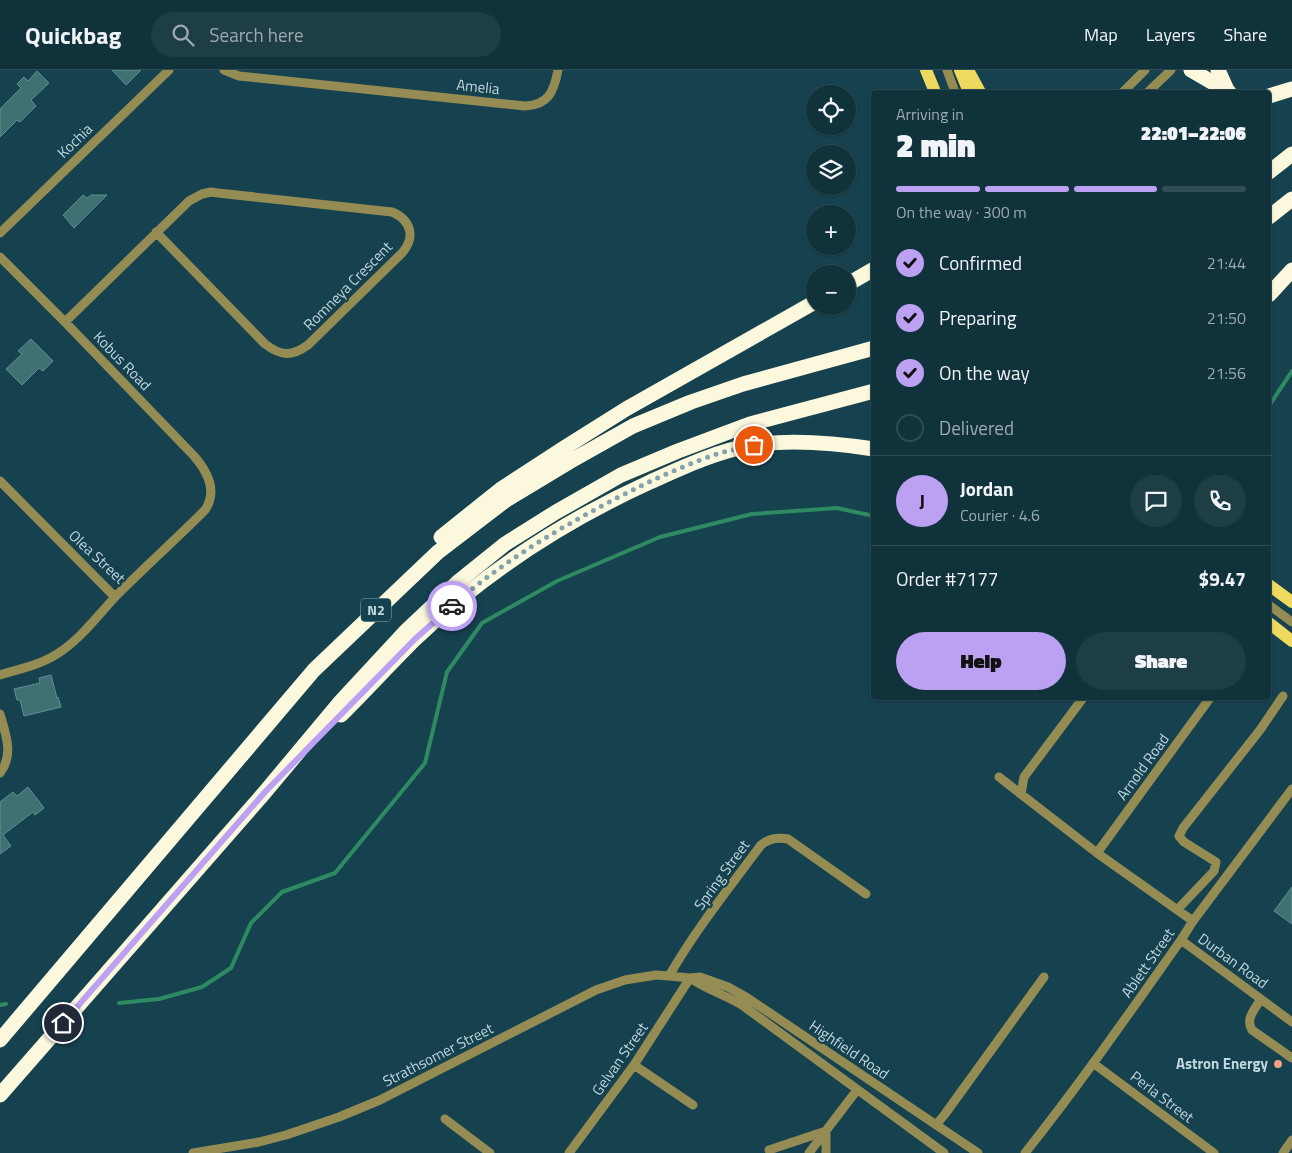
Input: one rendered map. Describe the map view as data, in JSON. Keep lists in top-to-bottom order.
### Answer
{
  "streets": {
    "highway": ["N2"],
    "street": [
      "Amelia",
      "Kochia",
      "Romneya Crescent",
      "Kobus Road",
      "Olea Street",
      "Arnold Road",
      "Spring Street",
      "Durban Road",
      "Ablett Street",
      "Highfield Road",
      "Strathsomer Street",
      "Gelvan Street",
      "Perla Street"
    ]
  },
  "crossings": [
    ["Romneya Crescent", "Kobus Road"],
    ["Kobus Road", "Olea Street"],
    ["Spring Street", "Strathsomer Street"],
    ["Durban Road", "Ablett Street"],
    ["Ablett Street", "Perla Street"],
    ["Highfield Road", "Strathsomer Street"],
    ["Highfield Road", "Gelvan Street"],
    ["Strathsomer Street", "Gelvan Street"]
  ],
  "places": ["Astron Energy"],
  "page": {
    "header": "Quickbag",
    "search": "Search here",
    "nav": ["Map", "Layers", "Share"],
    "map_buttons": ["+", "−"],
    "heading": ["2 min", "Arriving in", "22:01–22:06"],
    "panel": [
      "Jordan",
      "Courier · 4.6",
      "Order #7177",
      "$9.47"
    ],
    "bar": "On the way · 300 m",
    "list": [
      ["Confirmed", "21:44"],
      ["Preparing", "21:50"],
      ["On the way", "21:56"],
      "Delivered"
    ],
    "round": "J",
    "buttons": ["Help", "Share"]
  }
}
